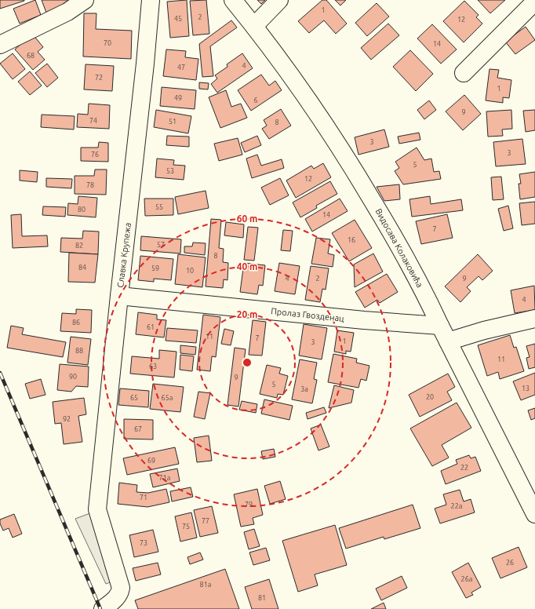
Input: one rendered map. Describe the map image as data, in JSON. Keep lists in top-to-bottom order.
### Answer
{
  "streets": {
    "street": ["Видосава Колаковића", "Славка Крупежа", "Пролаз Гвозденац"]
  },
  "crossings": [
    ["Видосава Колаковића", "Пролаз Гвозденац"],
    ["Славка Крупежа", "Пролаз Гвозденац"]
  ],
  "house_numbers": [
    "1",
    "2",
    "45",
    "12",
    "70",
    "14",
    "68",
    "4",
    "47",
    "72",
    "1",
    "49",
    "6",
    "9",
    "74",
    "51",
    "8",
    "3",
    "3",
    "76",
    "5",
    "53",
    "12",
    "78",
    "55",
    "80",
    "14",
    "7",
    "16",
    "57",
    "82",
    "8",
    "84",
    "59",
    "10",
    "4",
    "2",
    "9",
    "4",
    "86",
    "61",
    "11",
    "7",
    "1",
    "3",
    "88",
    "11",
    "63",
    "90",
    "9",
    "5",
    "13",
    "3a",
    "20",
    "65",
    "65a",
    "92",
    "67",
    "69",
    "22",
    "71a",
    "71",
    "79",
    "22a",
    "77",
    "75",
    "73",
    "26",
    "26a",
    "81a",
    "81"
  ],
  "rings": ["60 m", "40 m", "20 m"]
}
